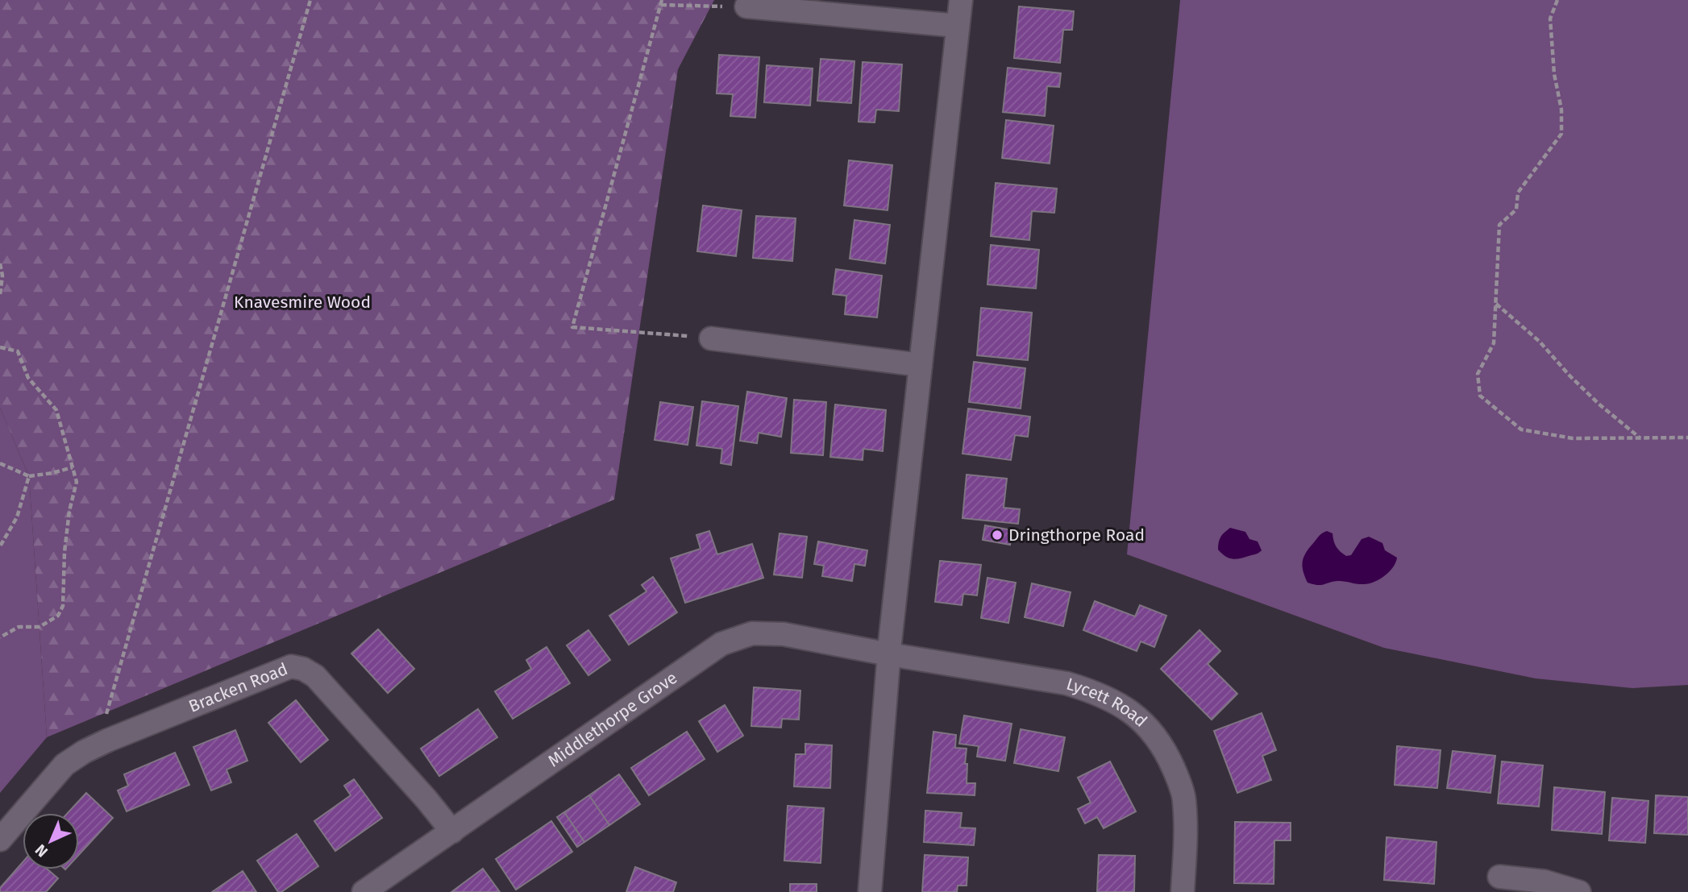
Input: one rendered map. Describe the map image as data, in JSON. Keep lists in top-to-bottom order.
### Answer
{
  "streets": {
    "street": ["Bracken Road", "Lycett Road", "Middlethorpe Grove"]
  },
  "crossings": [
    ["Bracken Road", "Middlethorpe Grove"],
    ["Lycett Road", "Middlethorpe Grove"]
  ],
  "parks": ["Knavesmire Wood"],
  "places": ["Dringthorpe Road"],
  "north": "bottom left"
}
